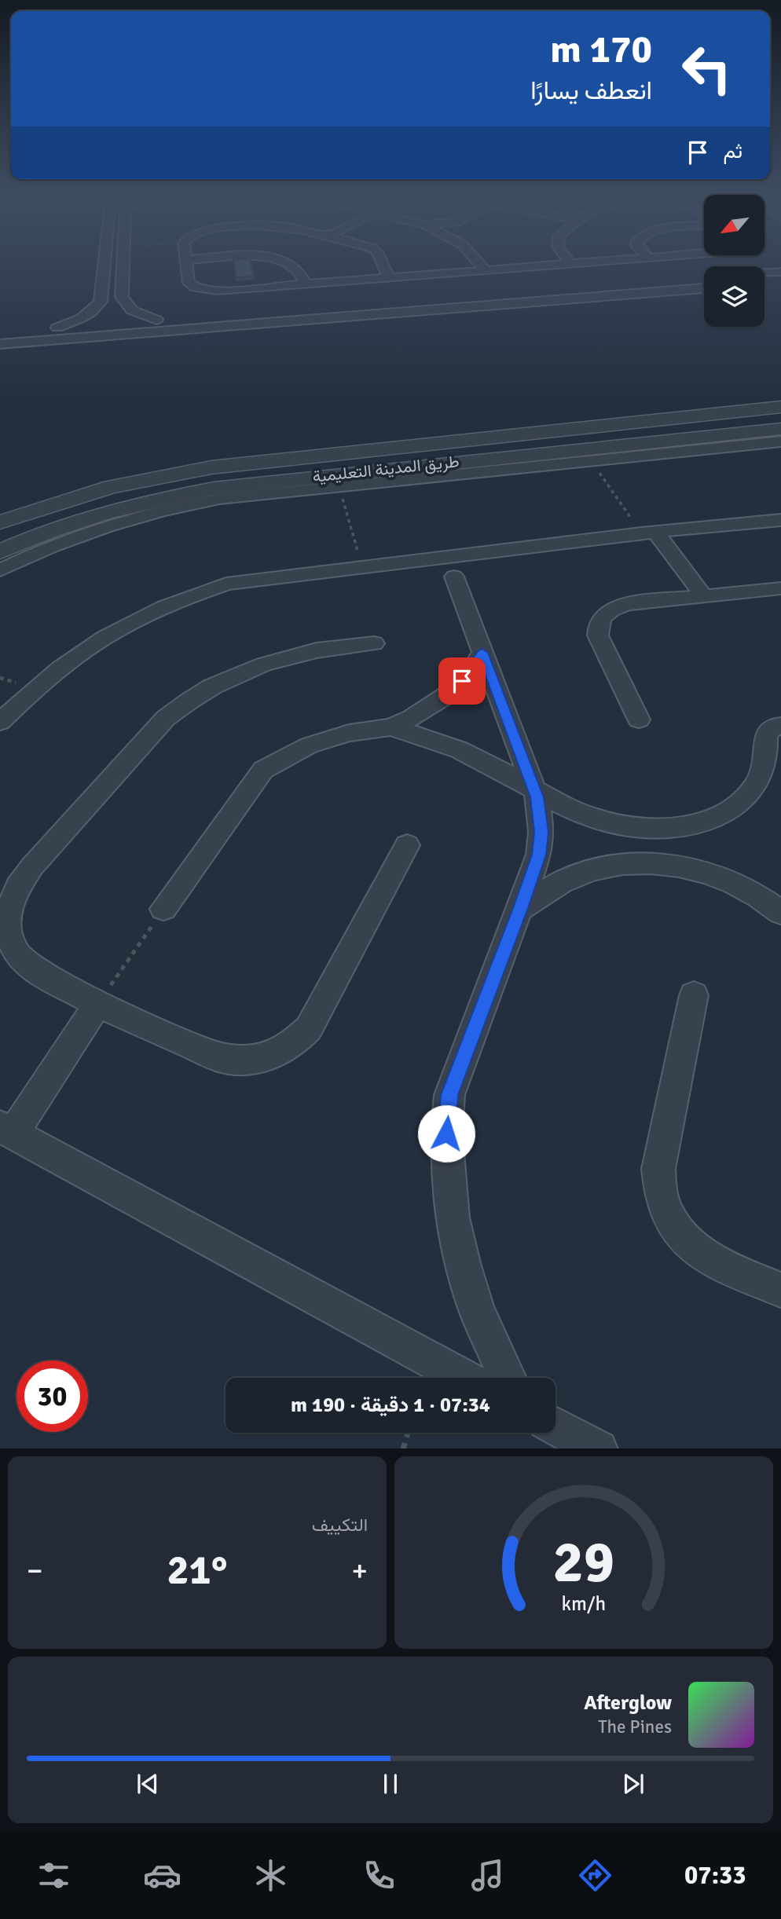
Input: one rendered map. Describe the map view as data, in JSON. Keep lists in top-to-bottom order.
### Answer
{
  "streets": {
    "street": ["طريق المدينة التعليمية"]
  },
  "north": "bottom left",
  "page": {
    "turn": ["170 m", "انعطف يسارًا"],
    "then": "ثم",
    "limit": "30",
    "trip": "07:34 · 1 دقيقة · 190 m",
    "tile": "التكييف",
    "heat": ["−", "21°", "+"],
    "song": ["Afterglow", "The Pines"],
    "tabs": "07:33",
    "gauge": ["29", "km/h"]
  }
}
